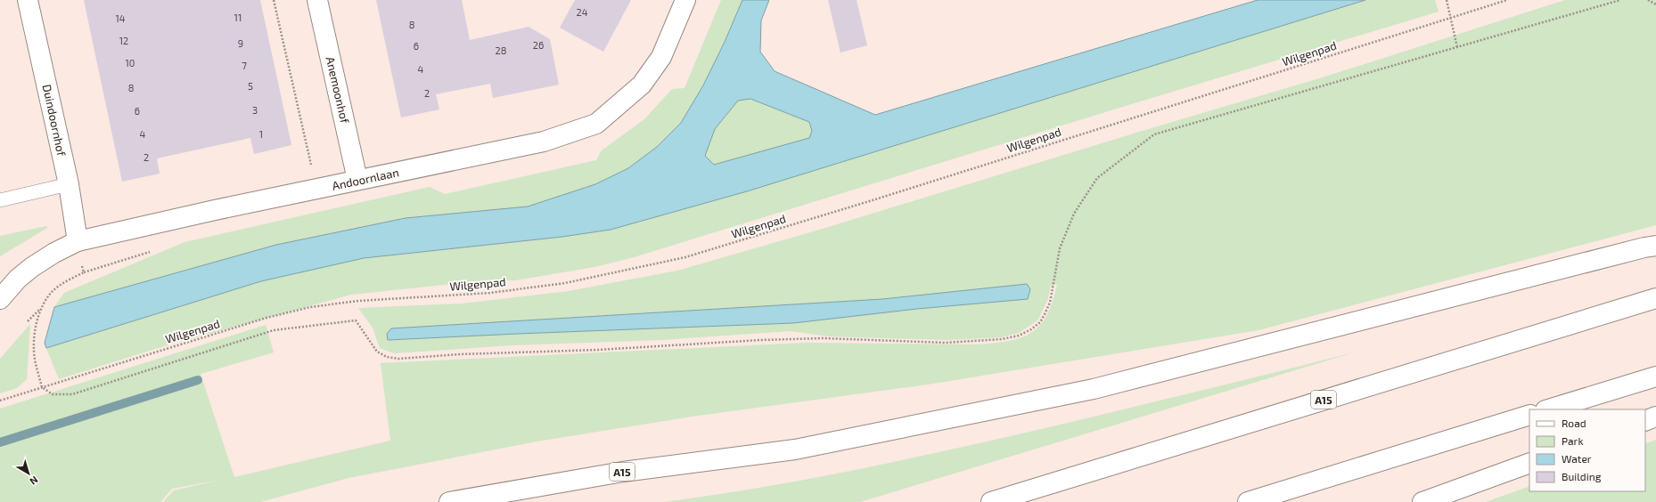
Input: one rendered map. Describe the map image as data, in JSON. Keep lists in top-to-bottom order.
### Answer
{
  "streets": {
    "main road": [
      "Anemoonhof",
      "Duindoornhof",
      "Andoornlaan",
      "A15"
    ],
    "path": ["Wilgenpad"]
  },
  "crossings": [
    ["Anemoonhof", "Andoornlaan"],
    ["Duindoornhof", "Andoornlaan"]
  ],
  "house_numbers": [
    "24",
    "11",
    "14",
    "8",
    "12",
    "9",
    "26",
    "6",
    "28",
    "10",
    "7",
    "4",
    "5",
    "8",
    "2",
    "3",
    "6",
    "4",
    "1",
    "2"
  ],
  "legend": [
    "Road",
    "Park",
    "Water",
    "Building"
  ],
  "north": "bottom right"
}
